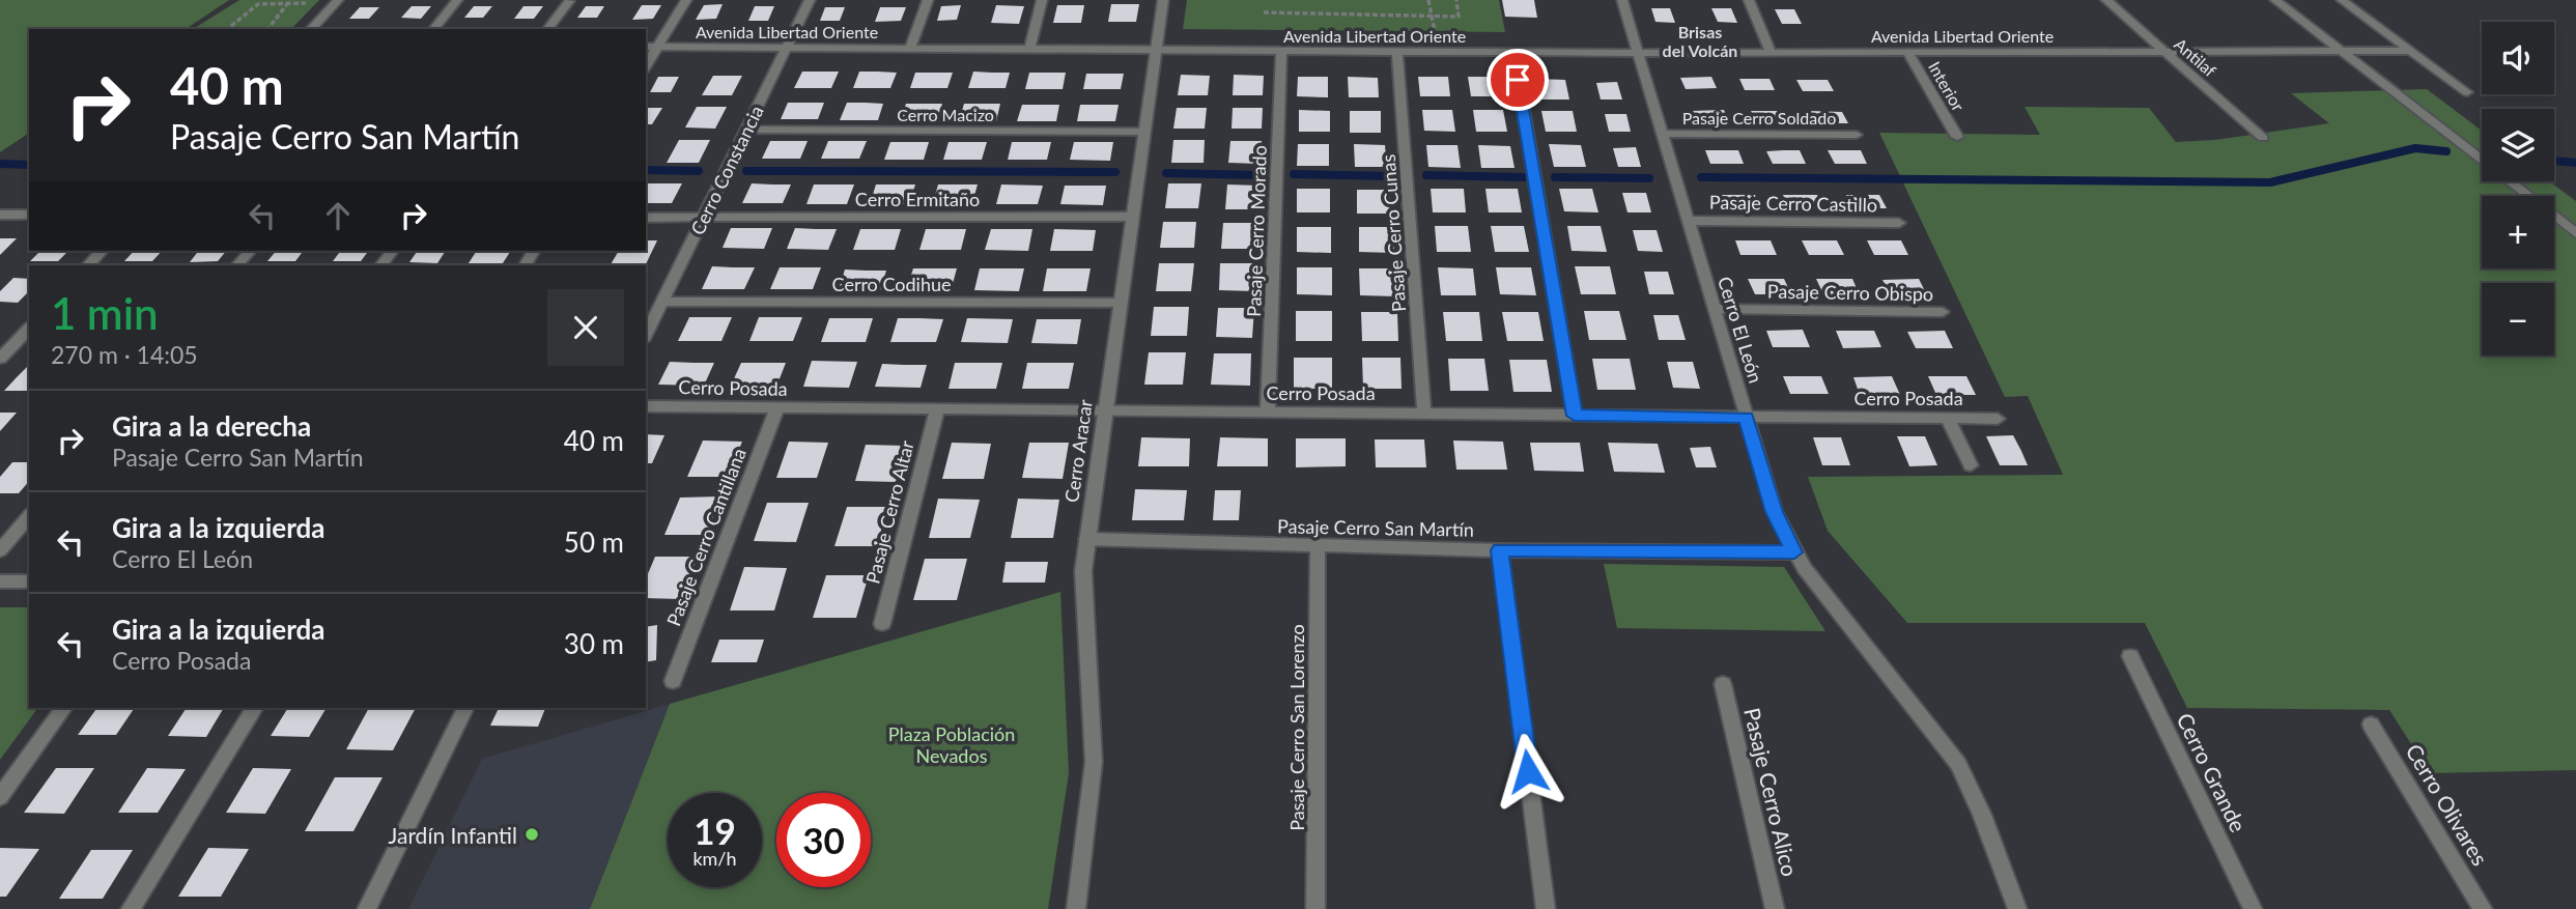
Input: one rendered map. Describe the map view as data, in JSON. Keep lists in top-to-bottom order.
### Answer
{
  "streets": {
    "street": [
      "Avenida Libertad Oriente",
      "Antilaf",
      "Interior",
      "Cerro Macizo",
      "Pasaje Cerro Soldado",
      "Cerro Constancia",
      "Cerro Ermitaño",
      "Pasaje Cerro Castillo",
      "Pasaje Cerro Morado",
      "Pasaje Cerro Cunas",
      "Cerro Codihue",
      "Pasaje Cerro Obispo",
      "Cerro El León",
      "Cerro Posada",
      "Cerro Aracar",
      "Pasaje Cerro Altar",
      "Pasaje Cerro San Martín",
      "Pasaje Cerro Cantillana",
      "Pasaje Cerro San Lorenzo",
      "Cerro Grande",
      "Pasaje Cerro Alico",
      "Cerro Olivares"
    ]
  },
  "crossings": [
    ["Avenida Libertad Oriente", "Antilaf"],
    ["Avenida Libertad Oriente", "Interior"],
    ["Avenida Libertad Oriente", "Cerro Constancia"],
    ["Avenida Libertad Oriente", "Pasaje Cerro Morado"],
    ["Avenida Libertad Oriente", "Pasaje Cerro Cunas"],
    ["Avenida Libertad Oriente", "Cerro El León"],
    ["Avenida Libertad Oriente", "Cerro Aracar"],
    ["Cerro Macizo", "Cerro Constancia"],
    ["Cerro Macizo", "Cerro Aracar"],
    ["Pasaje Cerro Soldado", "Cerro El León"],
    ["Cerro Constancia", "Cerro Ermitaño"],
    ["Cerro Constancia", "Cerro Codihue"],
    ["Cerro Ermitaño", "Cerro Aracar"],
    ["Pasaje Cerro Castillo", "Cerro El León"],
    ["Pasaje Cerro Morado", "Cerro Posada"],
    ["Pasaje Cerro Cunas", "Cerro Posada"],
    ["Cerro Codihue", "Cerro Aracar"],
    ["Pasaje Cerro Obispo", "Cerro El León"],
    ["Cerro El León", "Cerro Posada"],
    ["Cerro El León", "Pasaje Cerro San Martín"],
    ["Cerro Posada", "Cerro Aracar"],
    ["Cerro Posada", "Pasaje Cerro Altar"],
    ["Cerro Posada", "Pasaje Cerro Cantillana"],
    ["Cerro Aracar", "Pasaje Cerro San Martín"],
    ["Pasaje Cerro San Martín", "Pasaje Cerro San Lorenzo"]
  ],
  "districts": ["Brisas del Volcán"],
  "parks": ["Plaza Población Nevados"],
  "places": ["Jardín Infantil"],
  "page": {
    "map_buttons": ["+", "−"],
    "turn": ["40 m", "Pasaje Cerro San Martín"],
    "heading": ["1 min", "270 m · 14:05"],
    "list": [
      {
        "name": "Gira a la derecha",
        "note": "Pasaje Cerro San Martín",
        "value": "40 m"
      },
      {
        "name": "Gira a la izquierda",
        "note": "Cerro El León",
        "value": "50 m"
      },
      {
        "name": "Gira a la izquierda",
        "note": "Cerro Posada",
        "value": "30 m"
      }
    ],
    "speed": "19 km/h",
    "limit": "30"
  }
}
